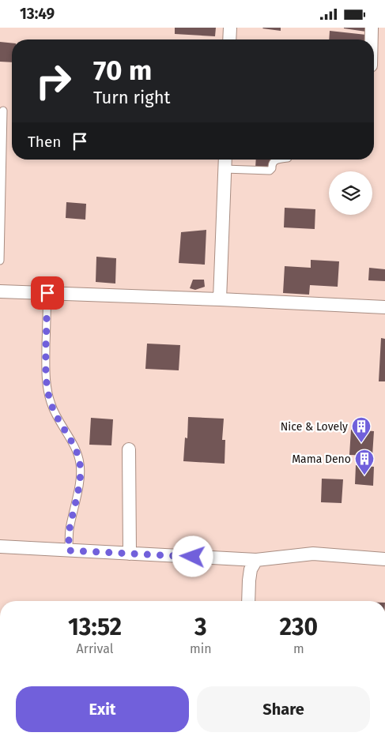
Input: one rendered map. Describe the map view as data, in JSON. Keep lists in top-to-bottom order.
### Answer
{
  "places": {
    "building": ["Nice & Lovely", "Mama Deno"]
  },
  "page": {
    "status": "13:49",
    "turn": ["70 m", "Turn right"],
    "then": "Then",
    "eta": [
      "13:52",
      "Arrival",
      "3",
      "min",
      "230",
      "m"
    ],
    "buttons": ["Exit", "Share"]
  }
}
